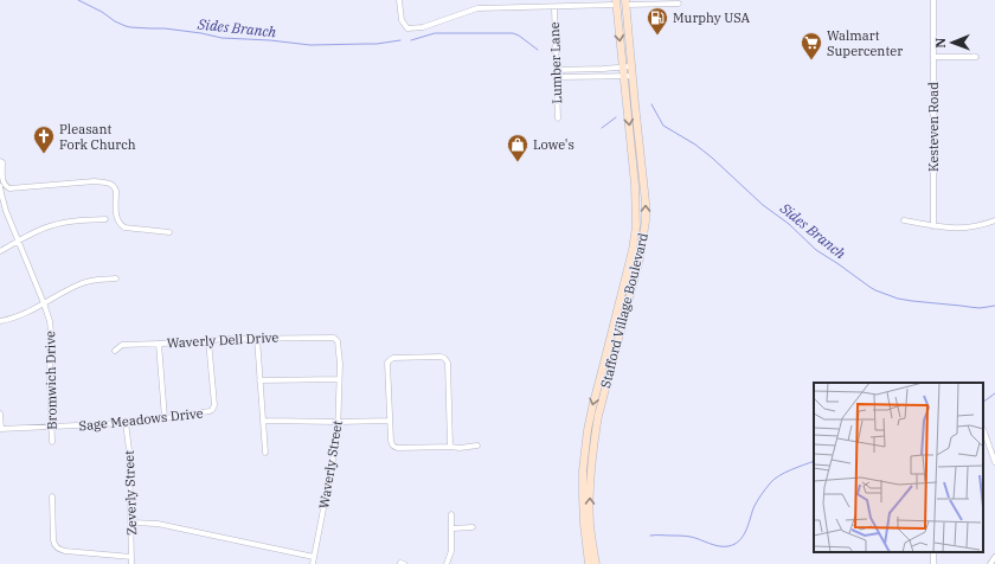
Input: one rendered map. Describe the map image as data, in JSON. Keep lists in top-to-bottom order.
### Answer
{
  "streets": {
    "main road": ["Stafford Village Boulevard"],
    "street": [
      "Lumber Lane",
      "Kesteven Road",
      "Waverly Dell Drive",
      "Bromwich Drive",
      "Sage Meadows Drive",
      "Waverly Street",
      "Zeverly Street"
    ]
  },
  "crossings": [
    ["Waverly Dell Drive", "Sage Meadows Drive"],
    ["Waverly Dell Drive", "Waverly Street"],
    ["Bromwich Drive", "Sage Meadows Drive"],
    ["Sage Meadows Drive", "Zeverly Street"]
  ],
  "water": ["Sides Branch"],
  "places": {
    "fuel station": ["Murphy USA"],
    "supermarket": ["Walmart Supercenter"],
    "church": ["Pleasant Fork Church"],
    "shop": ["Lowe's"]
  },
  "north": "left"
}
